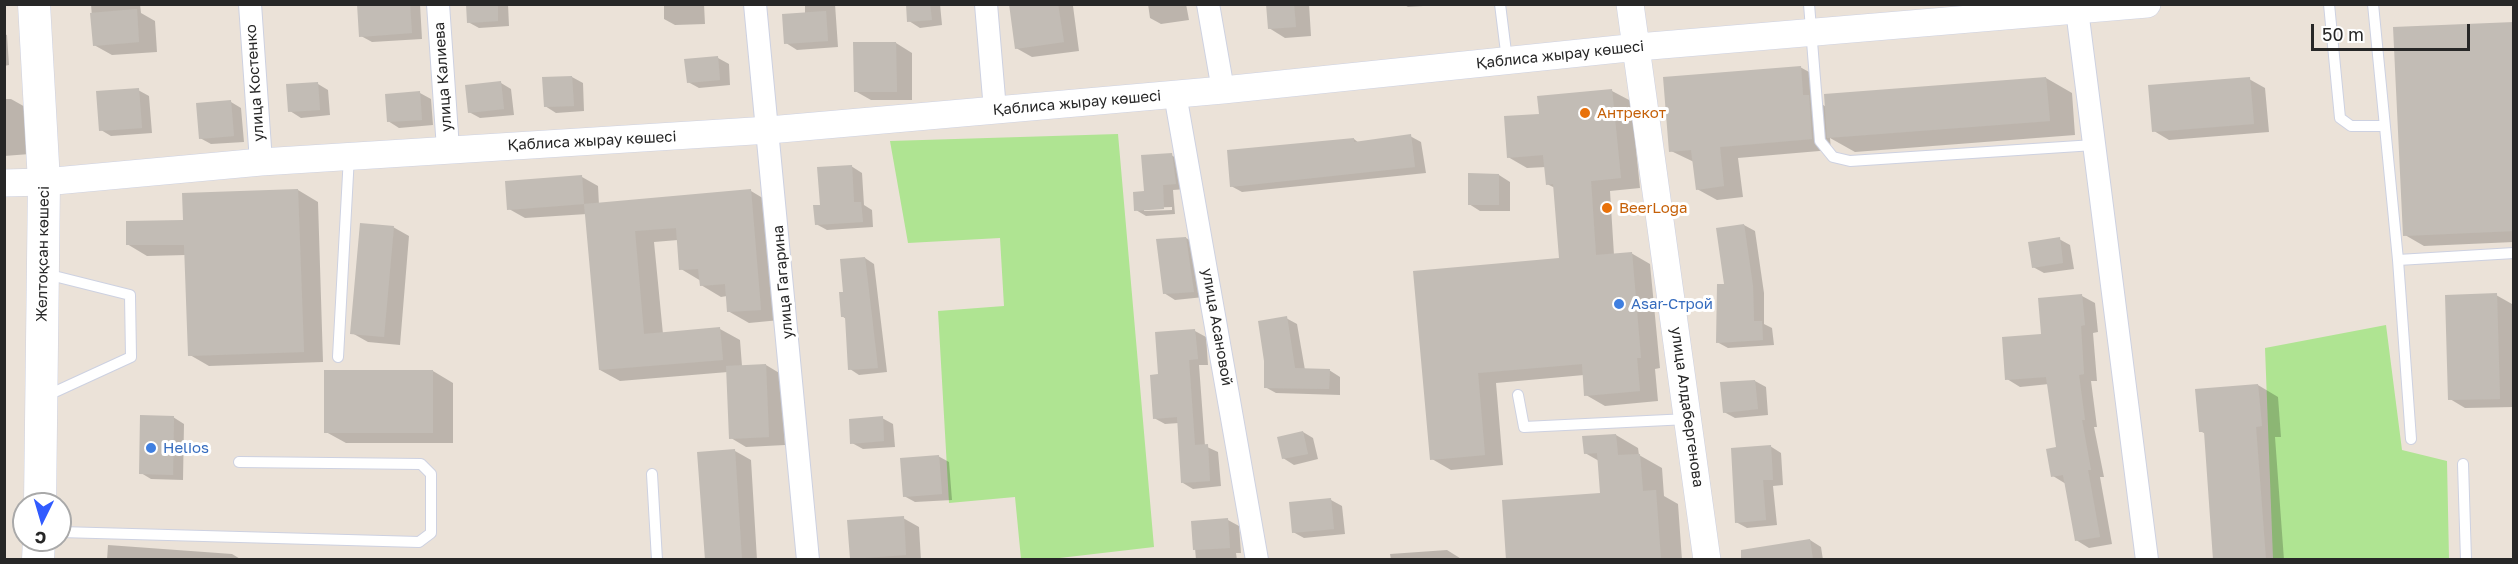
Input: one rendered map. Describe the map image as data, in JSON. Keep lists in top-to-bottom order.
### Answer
{
  "streets": {
    "main road": ["Желтоқсан көшесі"],
    "street": [
      "Қаблиса жырау көшесі",
      "улица Калиева",
      "улица Костенко",
      "улица Гагарина",
      "улица Асановой",
      "улица Алдабергенова"
    ]
  },
  "crossings": [
    ["Қаблиса жырау көшесі", "улица Калиева"],
    ["Қаблиса жырау көшесі", "улица Костенко"],
    ["Қаблиса жырау көшесі", "Желтоқсан көшесі"],
    ["Қаблиса жырау көшесі", "улица Гагарина"],
    ["Қаблиса жырау көшесі", "улица Асановой"],
    ["Қаблиса жырау көшесі", "улица Алдабергенова"]
  ],
  "places": [
    "Антрекот",
    "BeerLoga",
    "Asar-Строй",
    "Helios"
  ],
  "scale_bar": "50 m",
  "north": "bottom"
}
